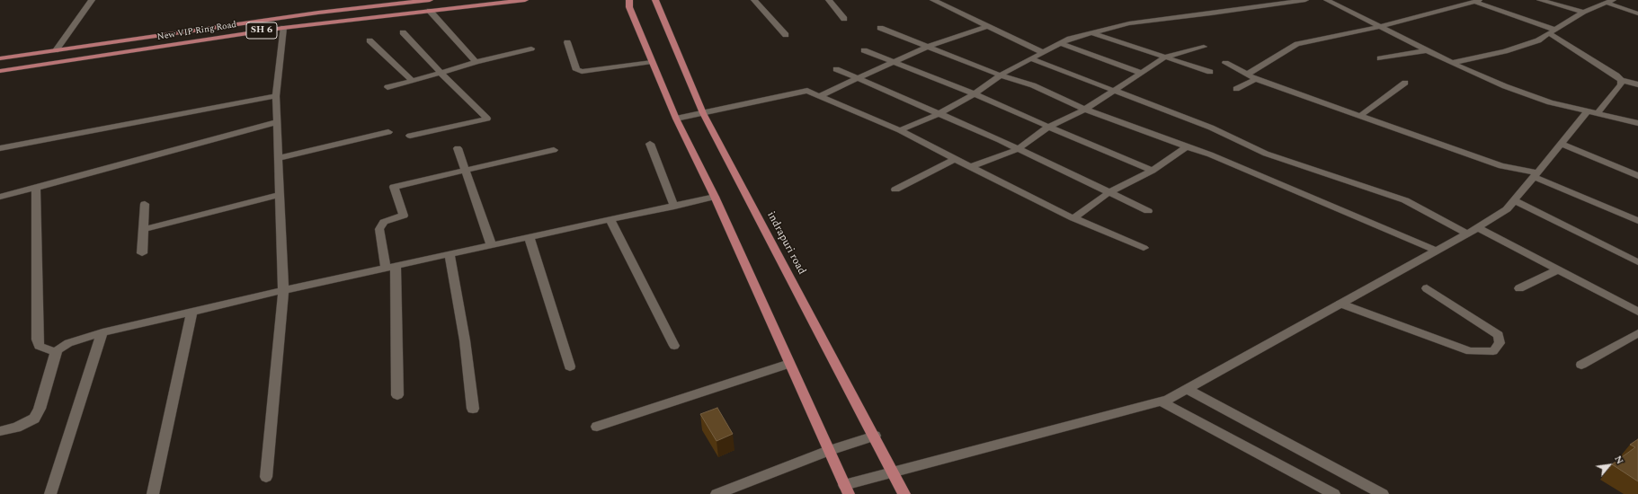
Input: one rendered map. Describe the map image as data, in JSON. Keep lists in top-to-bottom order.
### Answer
{
  "streets": {
    "main road": ["SH 6", "New VIP Ring Road", "indrapuri road"]
  },
  "north": "top right"
}
